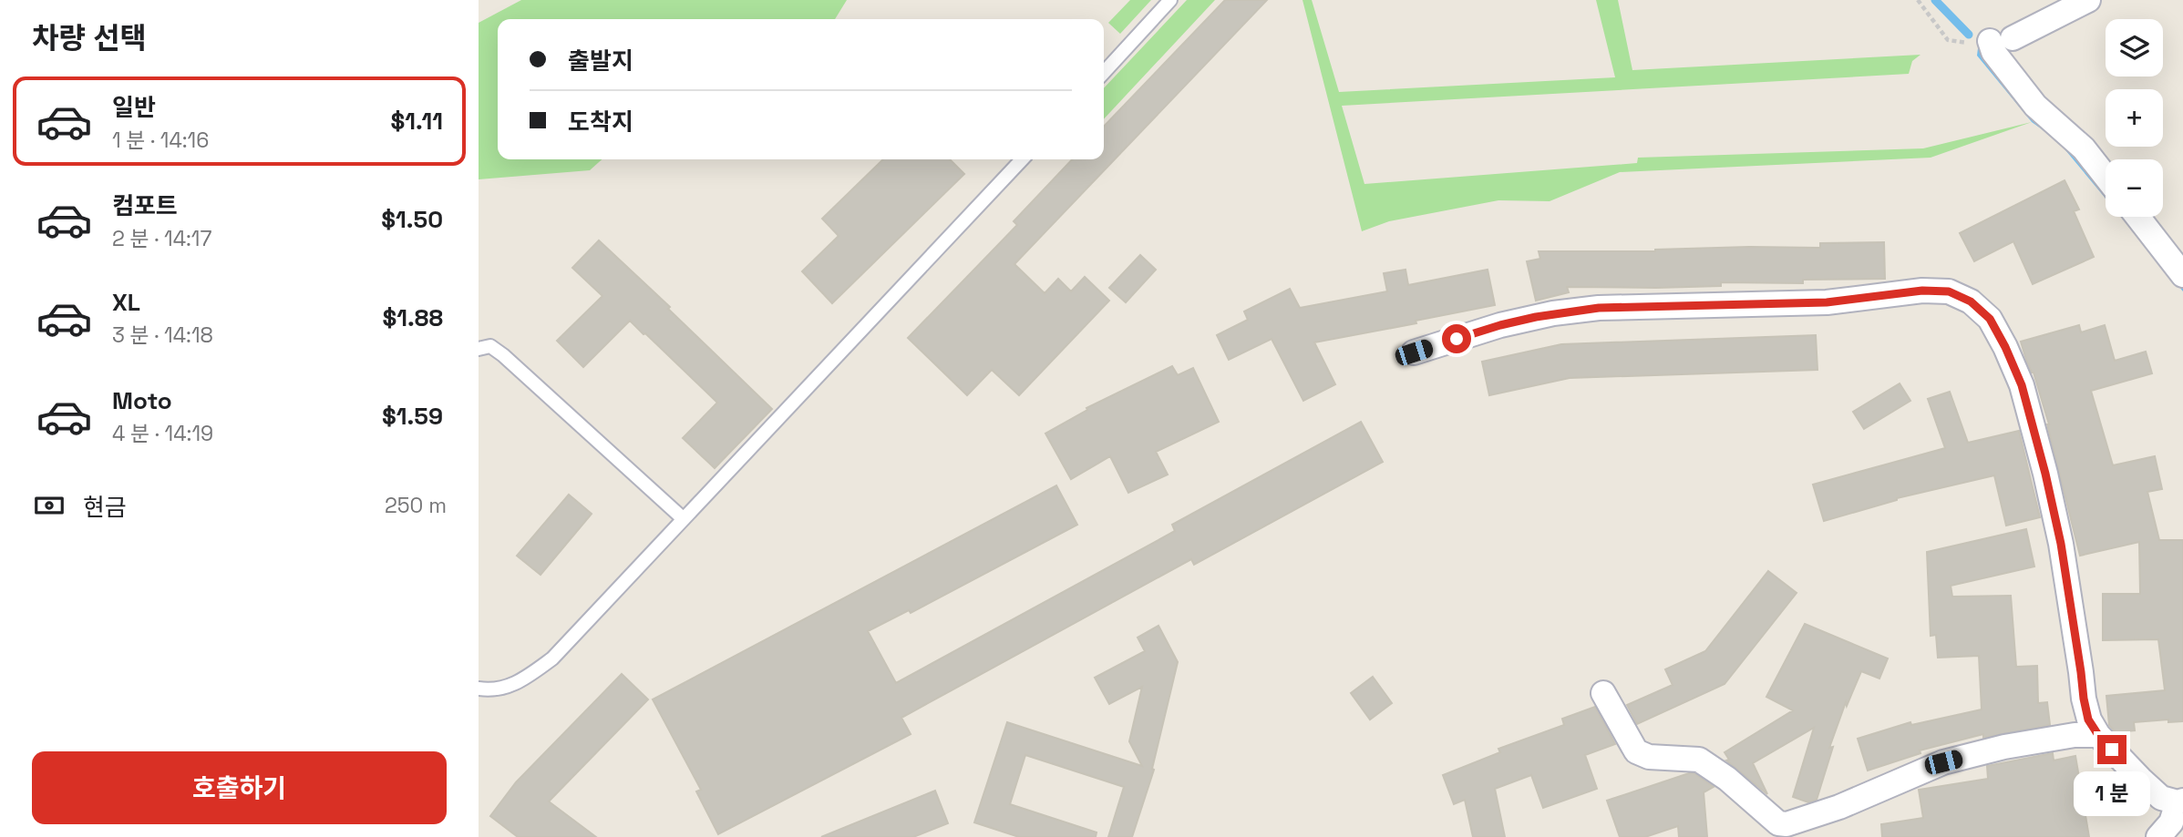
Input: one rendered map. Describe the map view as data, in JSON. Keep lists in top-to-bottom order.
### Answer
{
  "page": {
    "heading": "차량 선택",
    "map_buttons": ["+", "−"],
    "banner": ["출발지", "도착지"],
    "list": [
      {
        "name": "일반",
        "note": "1 분 · 14:16",
        "value": "$1.11"
      },
      {
        "name": "컴포트",
        "note": "2 분 · 14:17",
        "value": "$1.50"
      },
      {
        "name": "XL",
        "note": "3 분 · 14:18",
        "value": "$1.88"
      },
      {
        "name": "Moto",
        "note": "4 분 · 14:19",
        "value": "$1.59"
      }
    ],
    "pay": ["현금", "250 m"],
    "buttons": "호출하기",
    "bubble": "1 분"
  }
}
